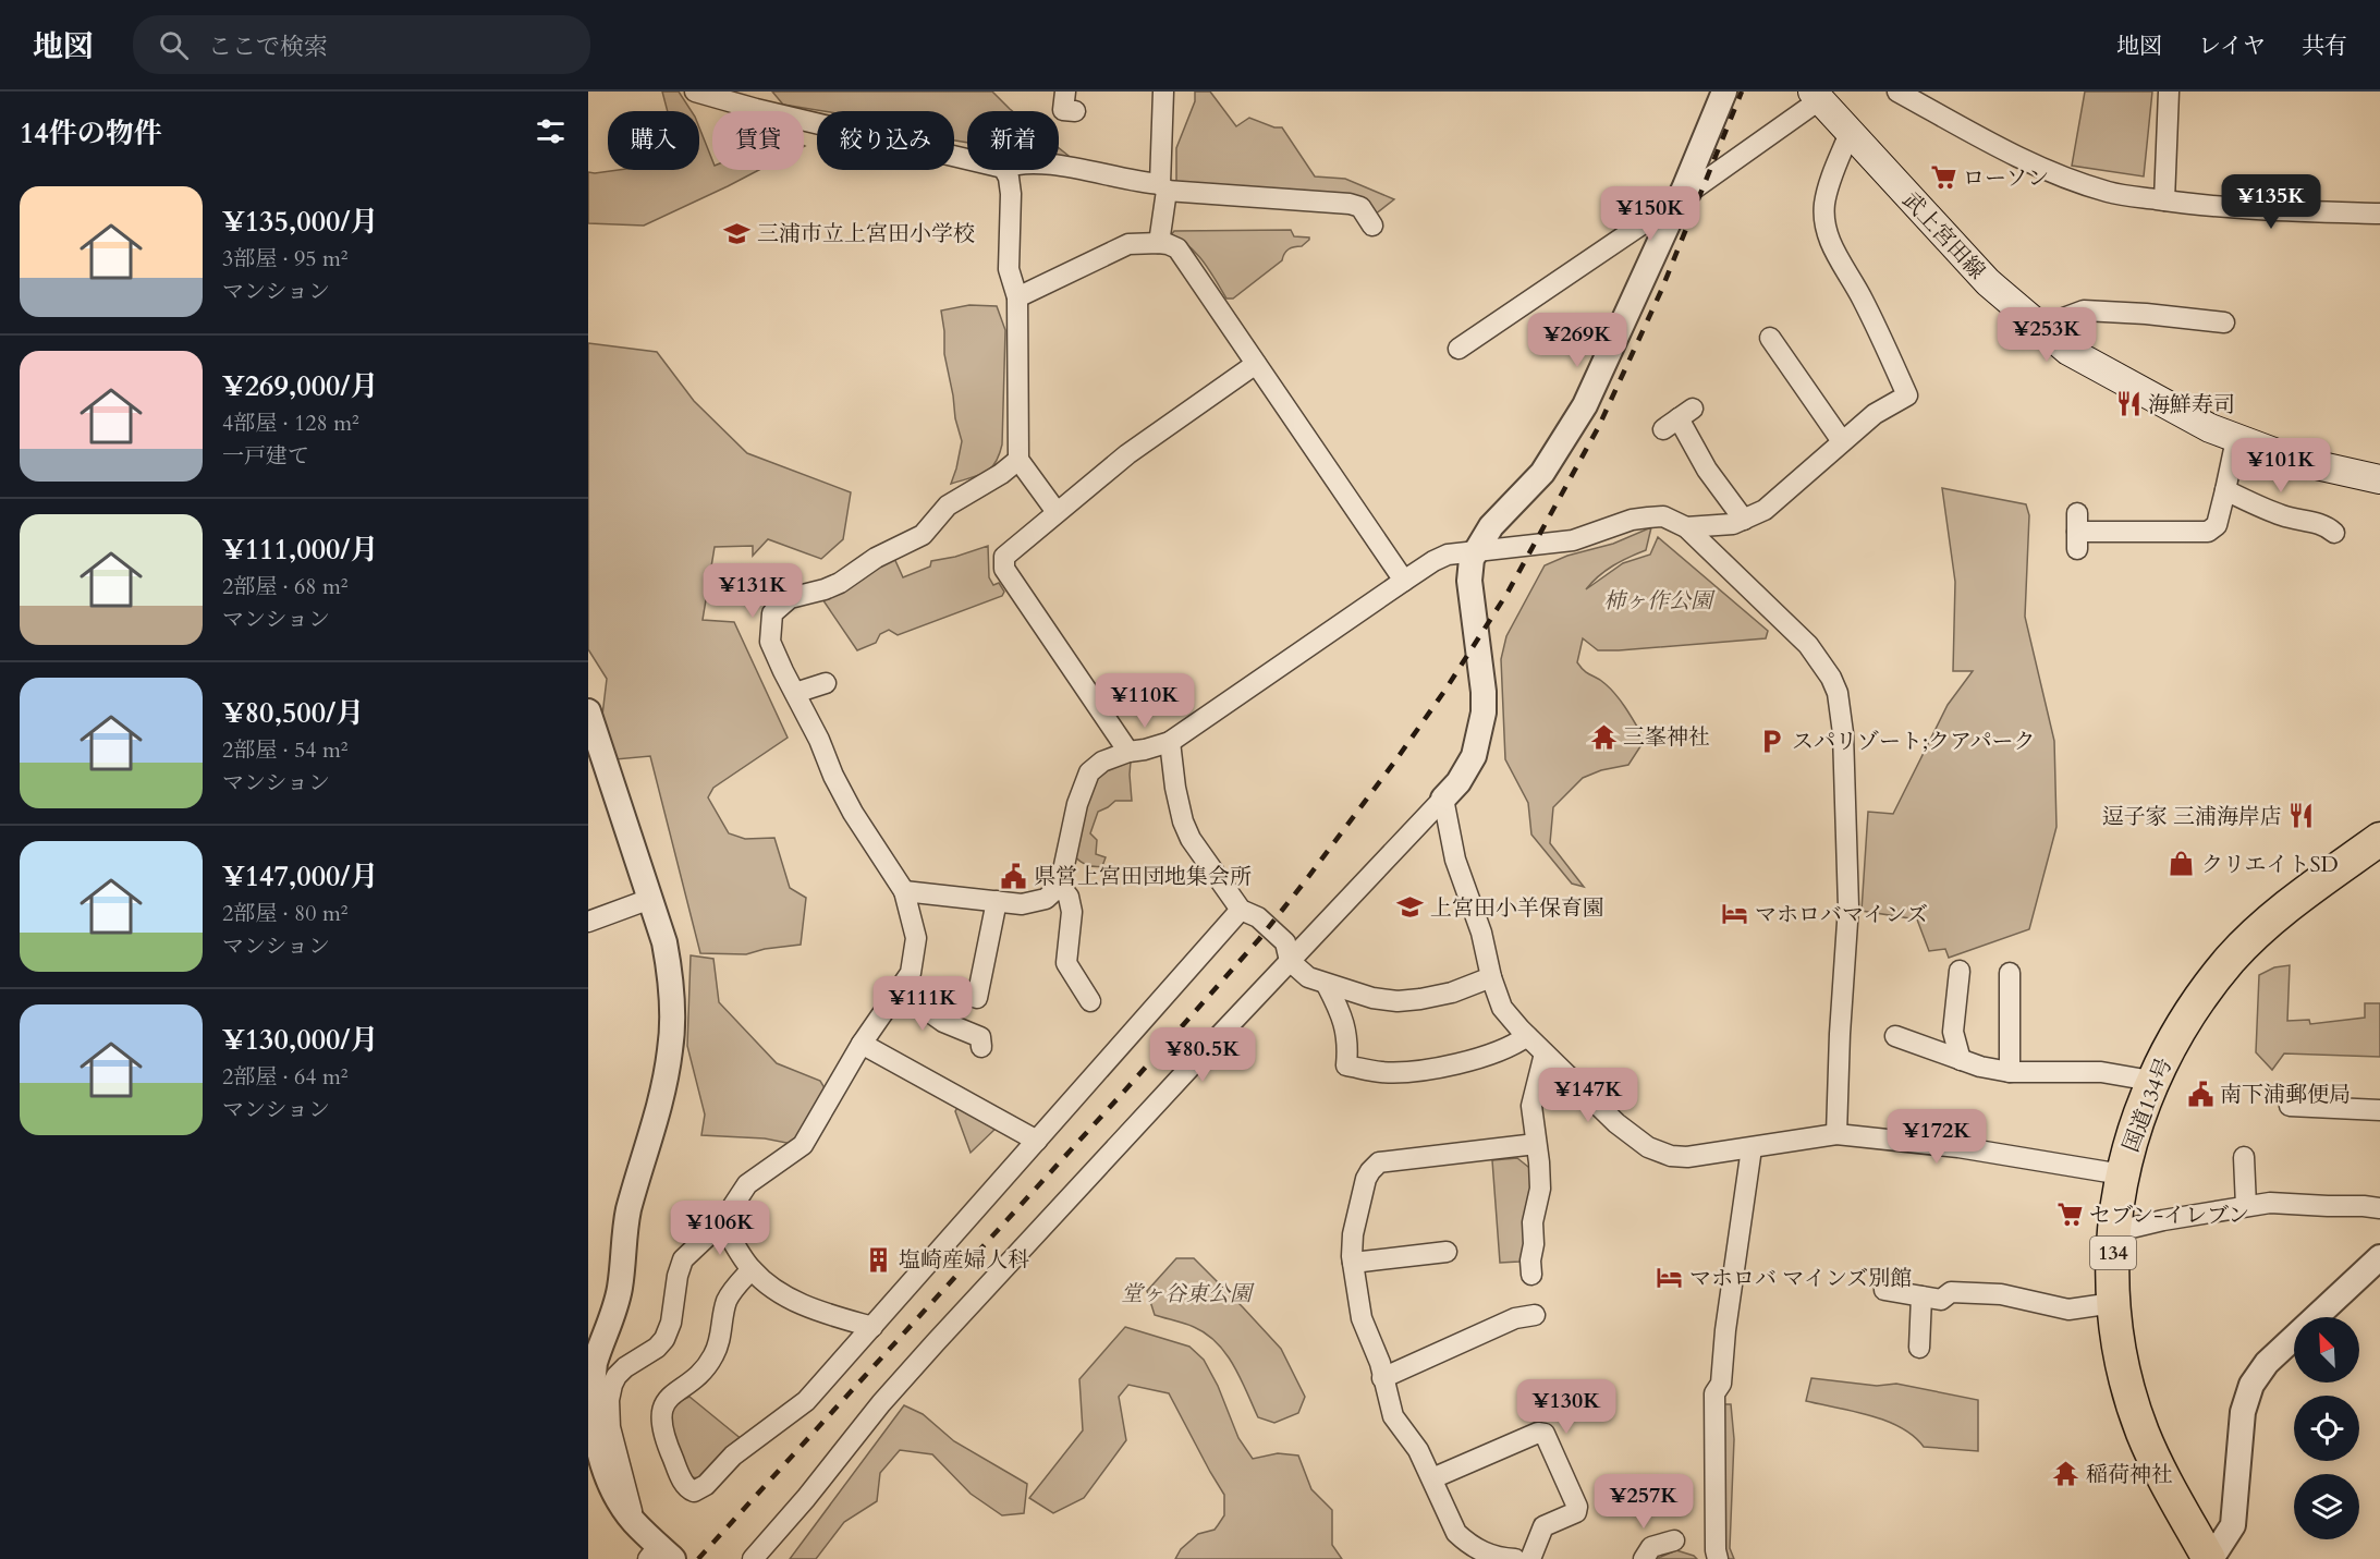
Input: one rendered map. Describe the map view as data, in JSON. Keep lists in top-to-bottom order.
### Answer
{
  "streets": {
    "highway": ["国道134号", "134"],
    "main road": ["武上宮田線"]
  },
  "parks": ["柿ヶ作公園", "堂ヶ谷東公園"],
  "places": {
    "supermarket": ["ローソン", "セブン-イレブン"],
    "school or university": ["三浦市立上宮田小学校", "上宮田小羊保育園"],
    "restaurant": ["海鮮寿司", "逗子家 三浦海岸店"],
    "temple": ["三峯神社", "稲荷神社"],
    "parking": ["スパリゾート;クアパーク"],
    "shop": ["クリエイトSD"],
    "public building": ["県営上宮田団地集会所", "南下浦郵便局"],
    "hotel": ["マホロバマインズ", "マホロバ マインズ別館"],
    "building": ["塩崎産婦人科"]
  },
  "north": "top left",
  "page": {
    "header": "地図",
    "search": "ここで検索",
    "nav": ["地図", "レイヤ", "共有"],
    "heading": "14件の物件",
    "chip": [
      "購入",
      "賃貸",
      "絞り込み",
      "新着"
    ],
    "list": [
      {
        "name": "¥135,000/月",
        "note": "3部屋 · 95 m² · マンション"
      },
      {
        "name": "¥269,000/月",
        "note": "4部屋 · 128 m² · 一戸建て"
      },
      {
        "name": "¥111,000/月",
        "note": "2部屋 · 68 m² · マンション"
      },
      {
        "name": "¥80,500/月",
        "note": "2部屋 · 54 m² · マンション"
      },
      {
        "name": "¥147,000/月",
        "note": "2部屋 · 80 m² · マンション"
      },
      {
        "name": "¥130,000/月",
        "note": "2部屋 · 64 m² · マンション"
      }
    ],
    "price": [
      "¥135K",
      "¥150K",
      "¥253K",
      "¥269K",
      "¥101K",
      "¥131K",
      "¥110K",
      "¥111K",
      "¥80.5K",
      "¥147K",
      "¥172K",
      "¥106K",
      "¥130K",
      "¥257K"
    ]
  }
}
